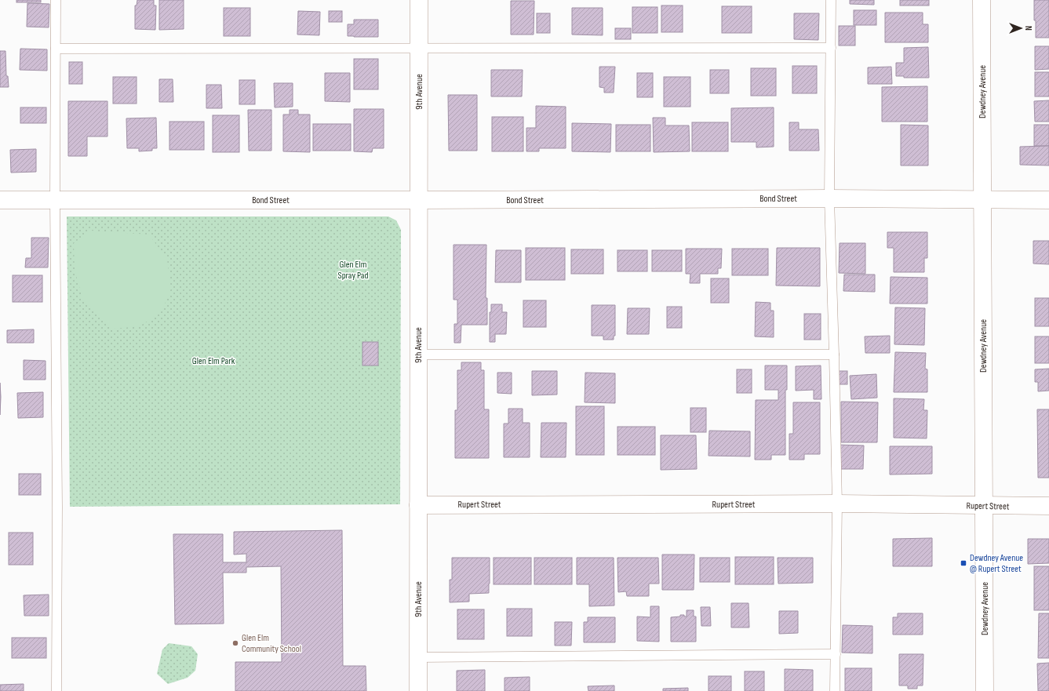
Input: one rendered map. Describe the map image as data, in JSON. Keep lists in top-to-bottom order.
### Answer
{
  "streets": {
    "street": [
      "9th Avenue",
      "Dewdney Avenue",
      "Bond Street",
      "Rupert Street"
    ]
  },
  "crossings": [
    ["9th Avenue", "Bond Street"],
    ["9th Avenue", "Rupert Street"],
    ["Dewdney Avenue", "Bond Street"],
    ["Dewdney Avenue", "Rupert Street"]
  ],
  "parks": ["Glen Elm Spray Pad", "Glen Elm Park"],
  "places": {
    "transit": ["Dewdney Avenue @ Rupert Street"],
    "other": ["Glen Elm Community School"]
  },
  "north": "right"
}
